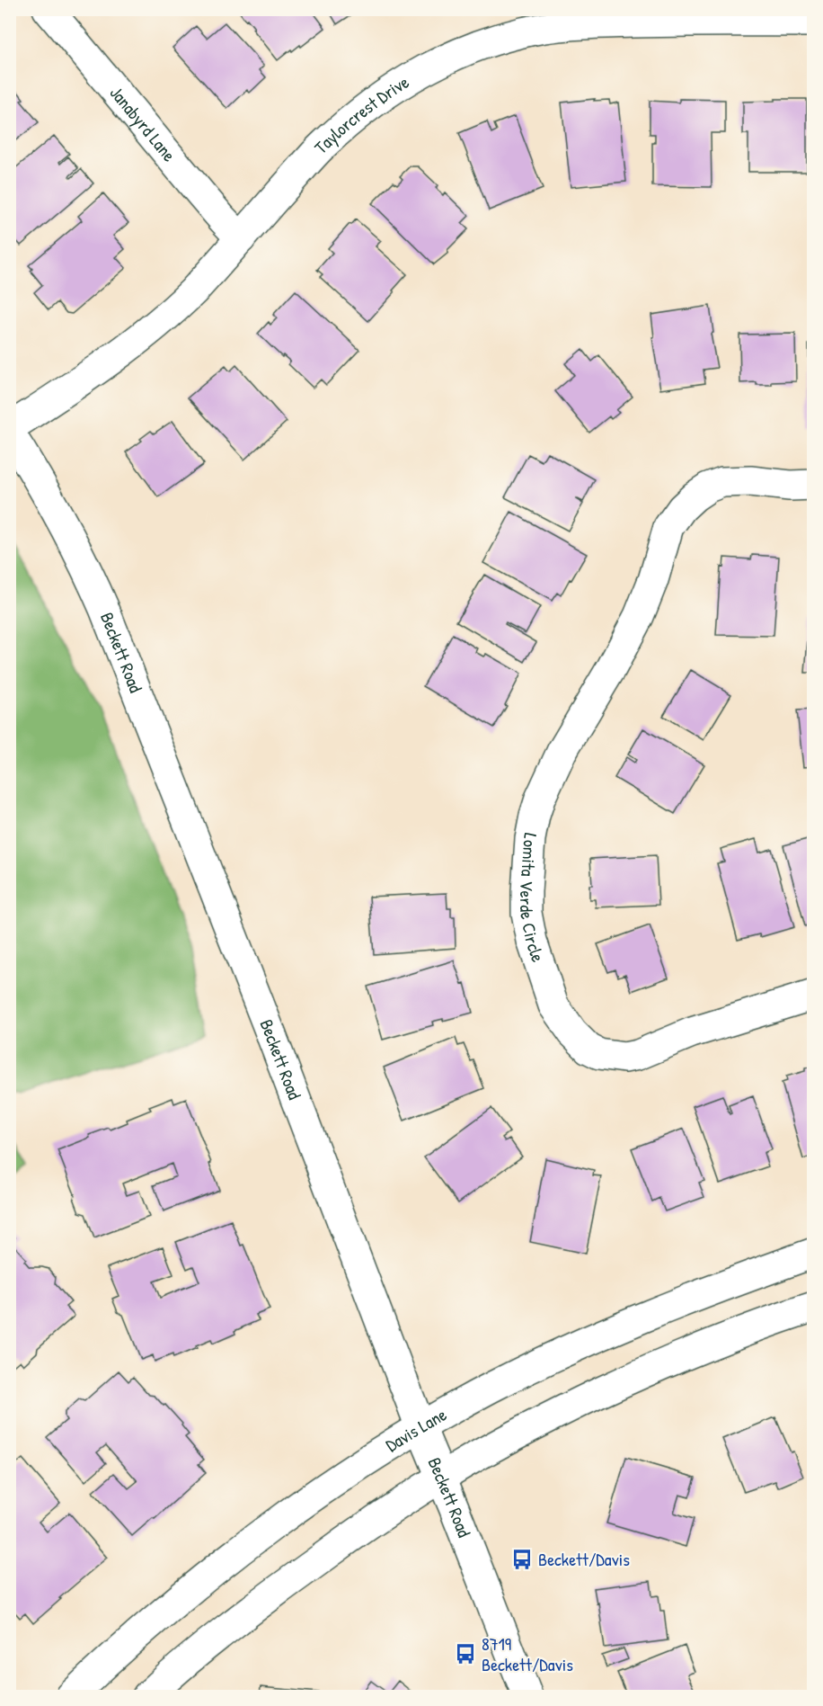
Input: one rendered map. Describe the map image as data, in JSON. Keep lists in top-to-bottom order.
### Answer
{
  "streets": {
    "street": [
      "Taylorcrest Drive",
      "Janabyrd Lane",
      "Beckett Road",
      "Lomita Verde Circle",
      "Davis Lane"
    ]
  },
  "crossings": [
    ["Taylorcrest Drive", "Janabyrd Lane"],
    ["Taylorcrest Drive", "Beckett Road"],
    ["Beckett Road", "Davis Lane"]
  ],
  "places": {
    "bus stop": ["Beckett/Davis", "8719 Beckett/Davis"]
  }
}
